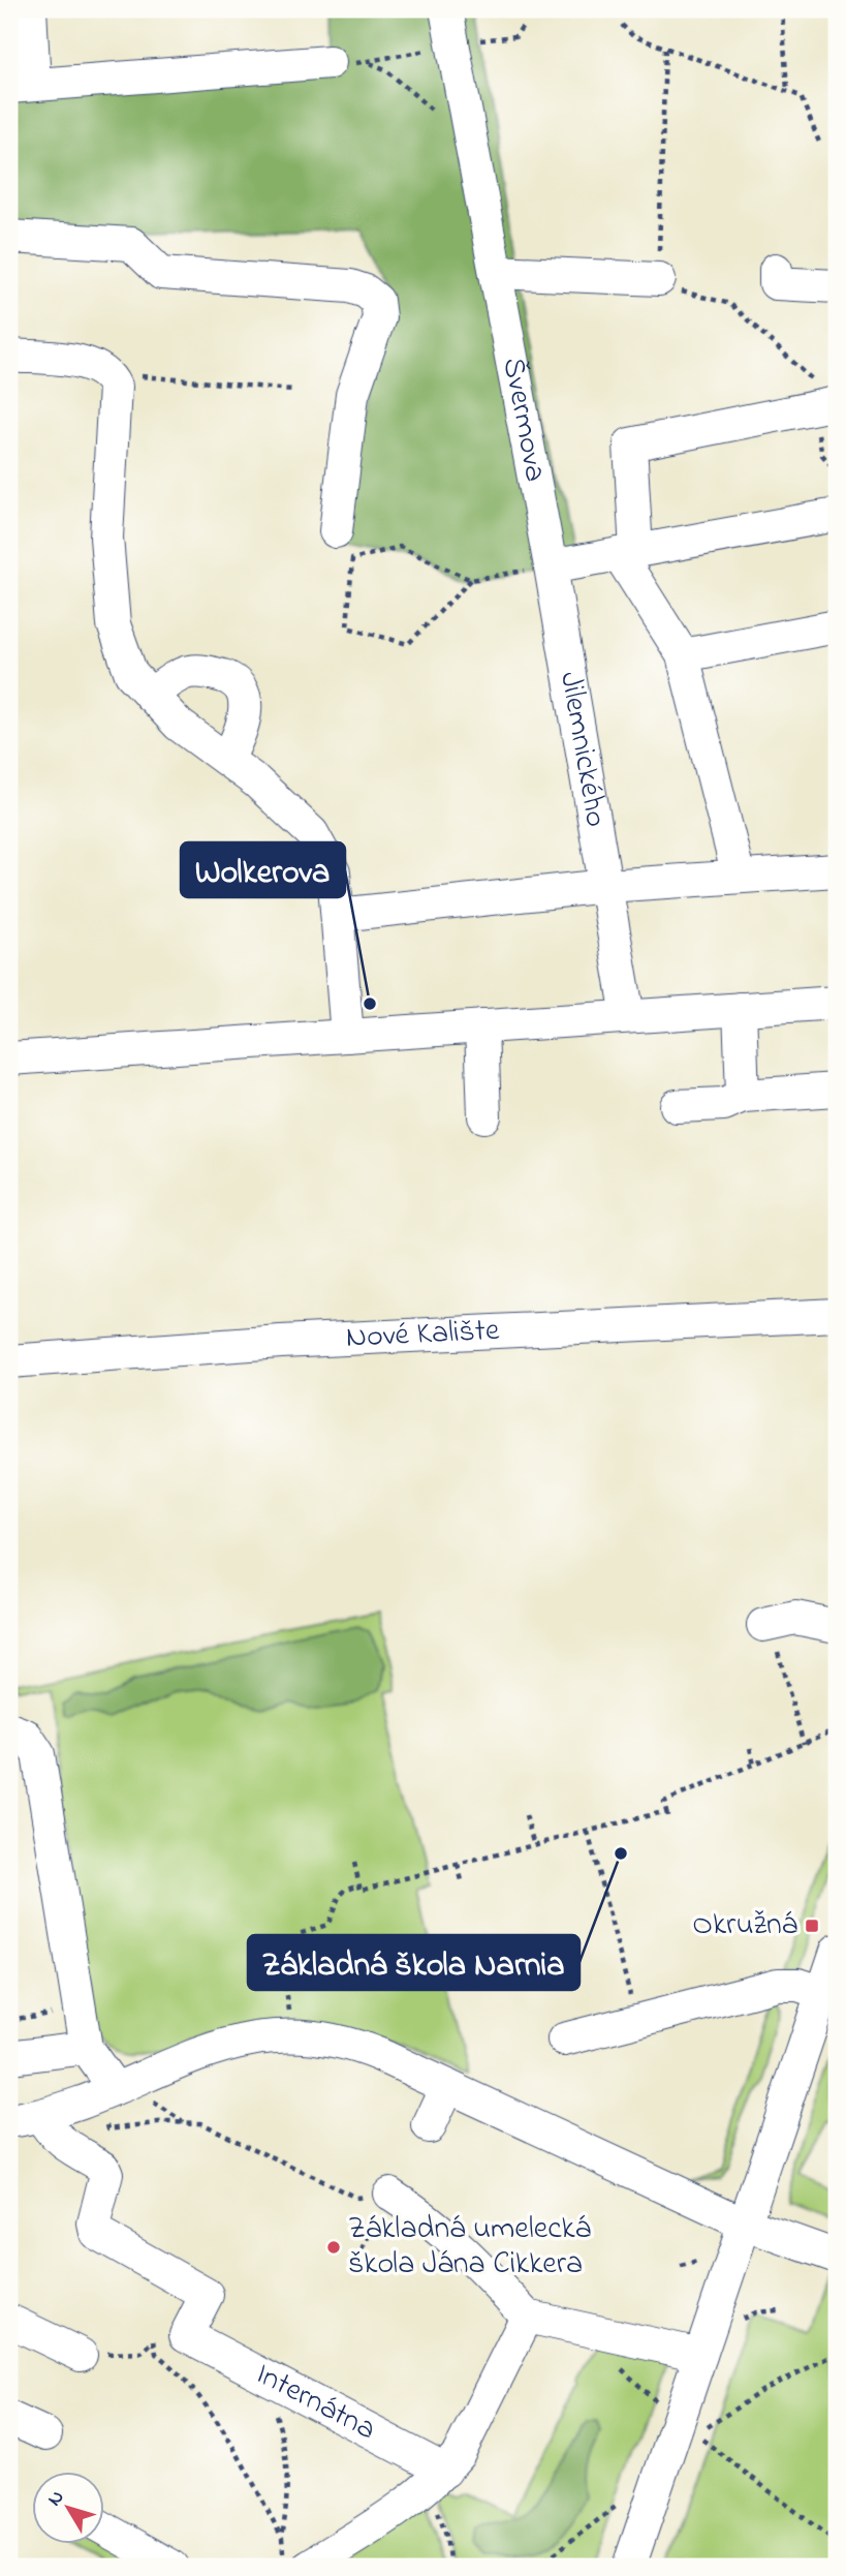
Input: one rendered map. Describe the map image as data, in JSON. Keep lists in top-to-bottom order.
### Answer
{
  "streets": {
    "street": [
      "Švermova",
      "Jilemnického",
      "Nové Kalište",
      "Internátna"
    ]
  },
  "crossings": [
    ["Švermova", "Jilemnického"]
  ],
  "places": {
    "other": ["Wolkerova", "Základná škola Narnia", "Základná umelecká škola Jána Cikkera"],
    "transit": ["Okružná"]
  },
  "north": "top left"
}
